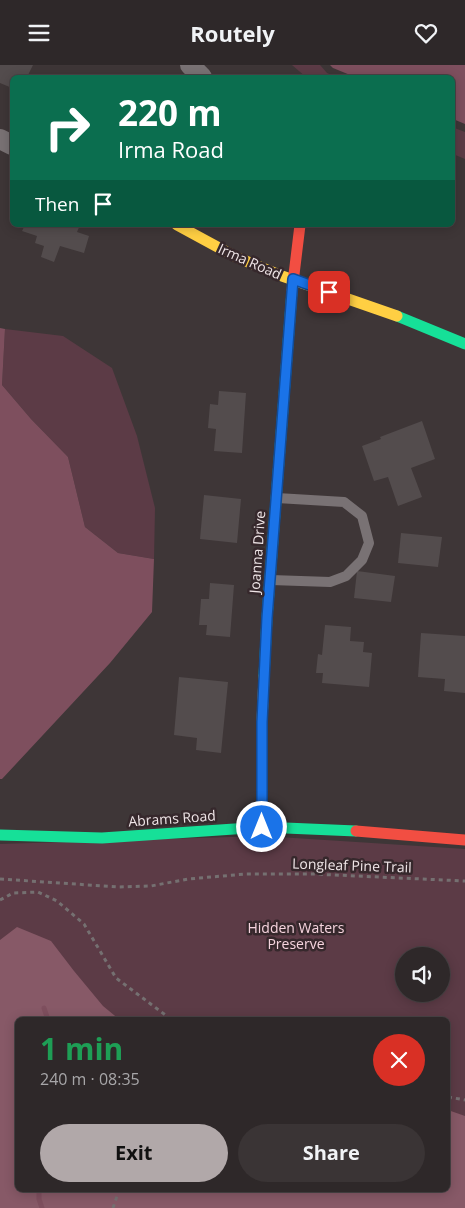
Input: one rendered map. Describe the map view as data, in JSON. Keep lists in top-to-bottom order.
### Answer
{
  "streets": {
    "street": ["Irma Road", "Joanna Drive", "Abrams Road"],
    "path": ["Longleaf Pine Trail"]
  },
  "crossings": [
    ["Irma Road", "Joanna Drive"],
    ["Joanna Drive", "Abrams Road"]
  ],
  "parks": ["Hidden Waters Preserve"],
  "page": {
    "header": "Routely",
    "turn": ["220 m", "Irma Road"],
    "then": "Then",
    "heading": ["1 min", "240 m · 08:35"],
    "buttons": ["Exit", "Share"]
  }
}
